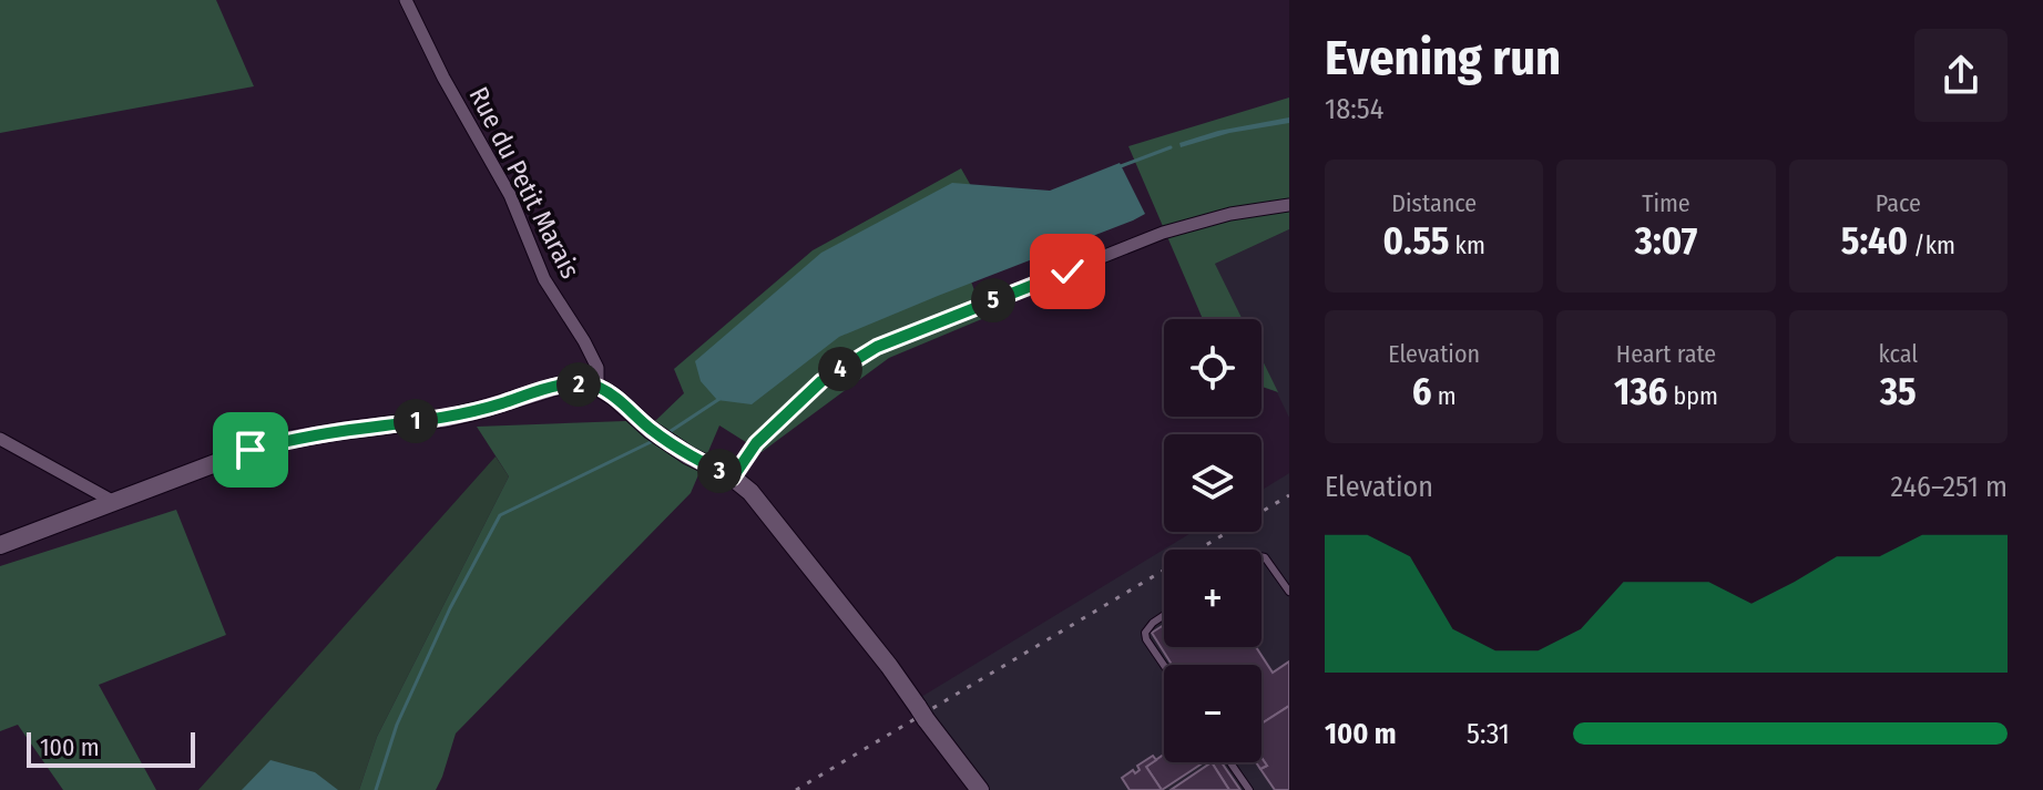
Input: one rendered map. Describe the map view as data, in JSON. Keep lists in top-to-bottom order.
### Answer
{
  "streets": {
    "street": ["Rue du Petit Marais"]
  },
  "scale_bar": "100 m",
  "page": {
    "heading": ["Evening run", "18:54"],
    "stats": [
      ["Distance", "0.55 km"],
      ["Time", "3:07"],
      ["Pace", "5:40 /km"],
      ["Elevation", "6 m"],
      ["Heart rate", "136 bpm"],
      ["kcal", "35"]
    ],
    "pins": [
      "5",
      "4",
      "2",
      "1",
      "3"
    ],
    "map_buttons": ["+", "−"],
    "chart": ["Elevation", "246–251 m"],
    "list": [
      {
        "name": "100 m",
        "note": "5:31"
      }
    ],
    "scale": "100 m"
  }
}
